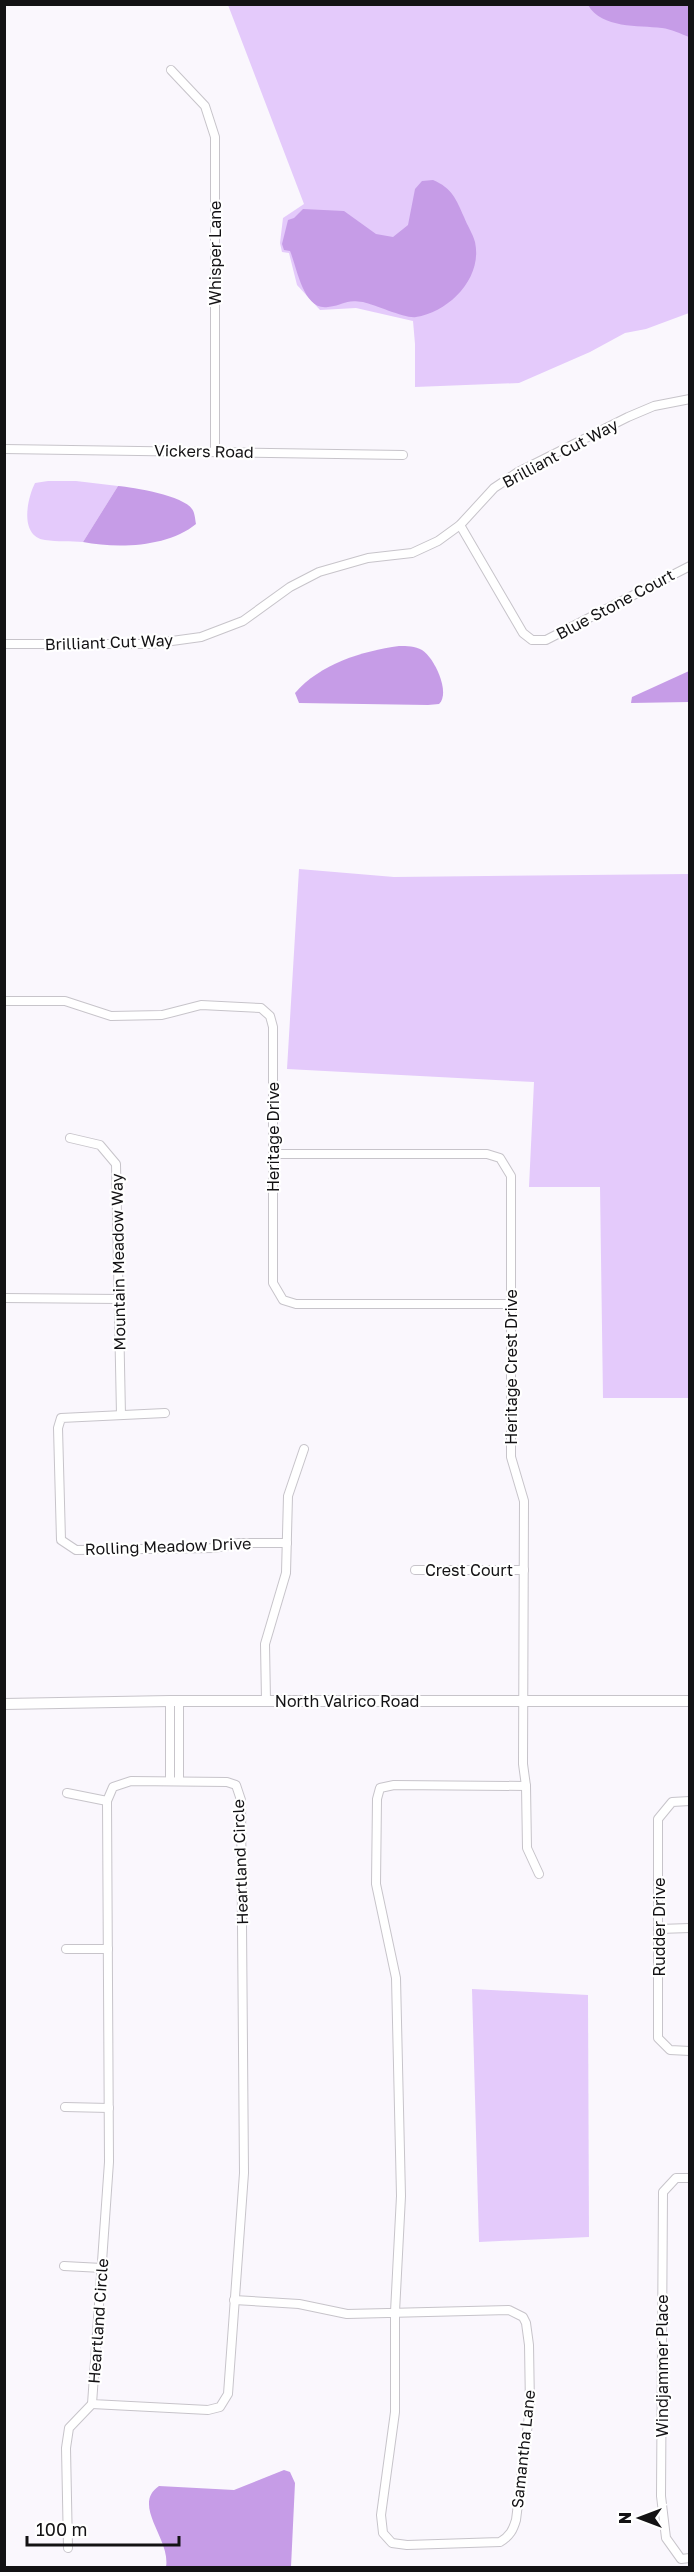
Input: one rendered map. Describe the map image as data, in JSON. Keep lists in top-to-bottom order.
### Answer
{
  "streets": {
    "street": [
      "Whisper Lane",
      "Vickers Road",
      "Brilliant Cut Way",
      "Blue Stone Court",
      "Heritage Drive",
      "Mountain Meadow Way",
      "Heritage Crest Drive",
      "Rolling Meadow Drive",
      "Crest Court",
      "North Valrico Road",
      "Heartland Circle",
      "Rudder Drive",
      "Windjammer Place",
      "Samantha Lane"
    ]
  },
  "crossings": [
    ["Whisper Lane", "Vickers Road"],
    ["Brilliant Cut Way", "Blue Stone Court"],
    ["Heritage Drive", "Heritage Crest Drive"],
    ["Mountain Meadow Way", "Rolling Meadow Drive"],
    ["Heritage Crest Drive", "Crest Court"],
    ["Heritage Crest Drive", "North Valrico Road"],
    ["Heritage Crest Drive", "Samantha Lane"],
    ["Heartland Circle", "Samantha Lane"]
  ],
  "scale_bar": "100 m",
  "north": "left"
}
